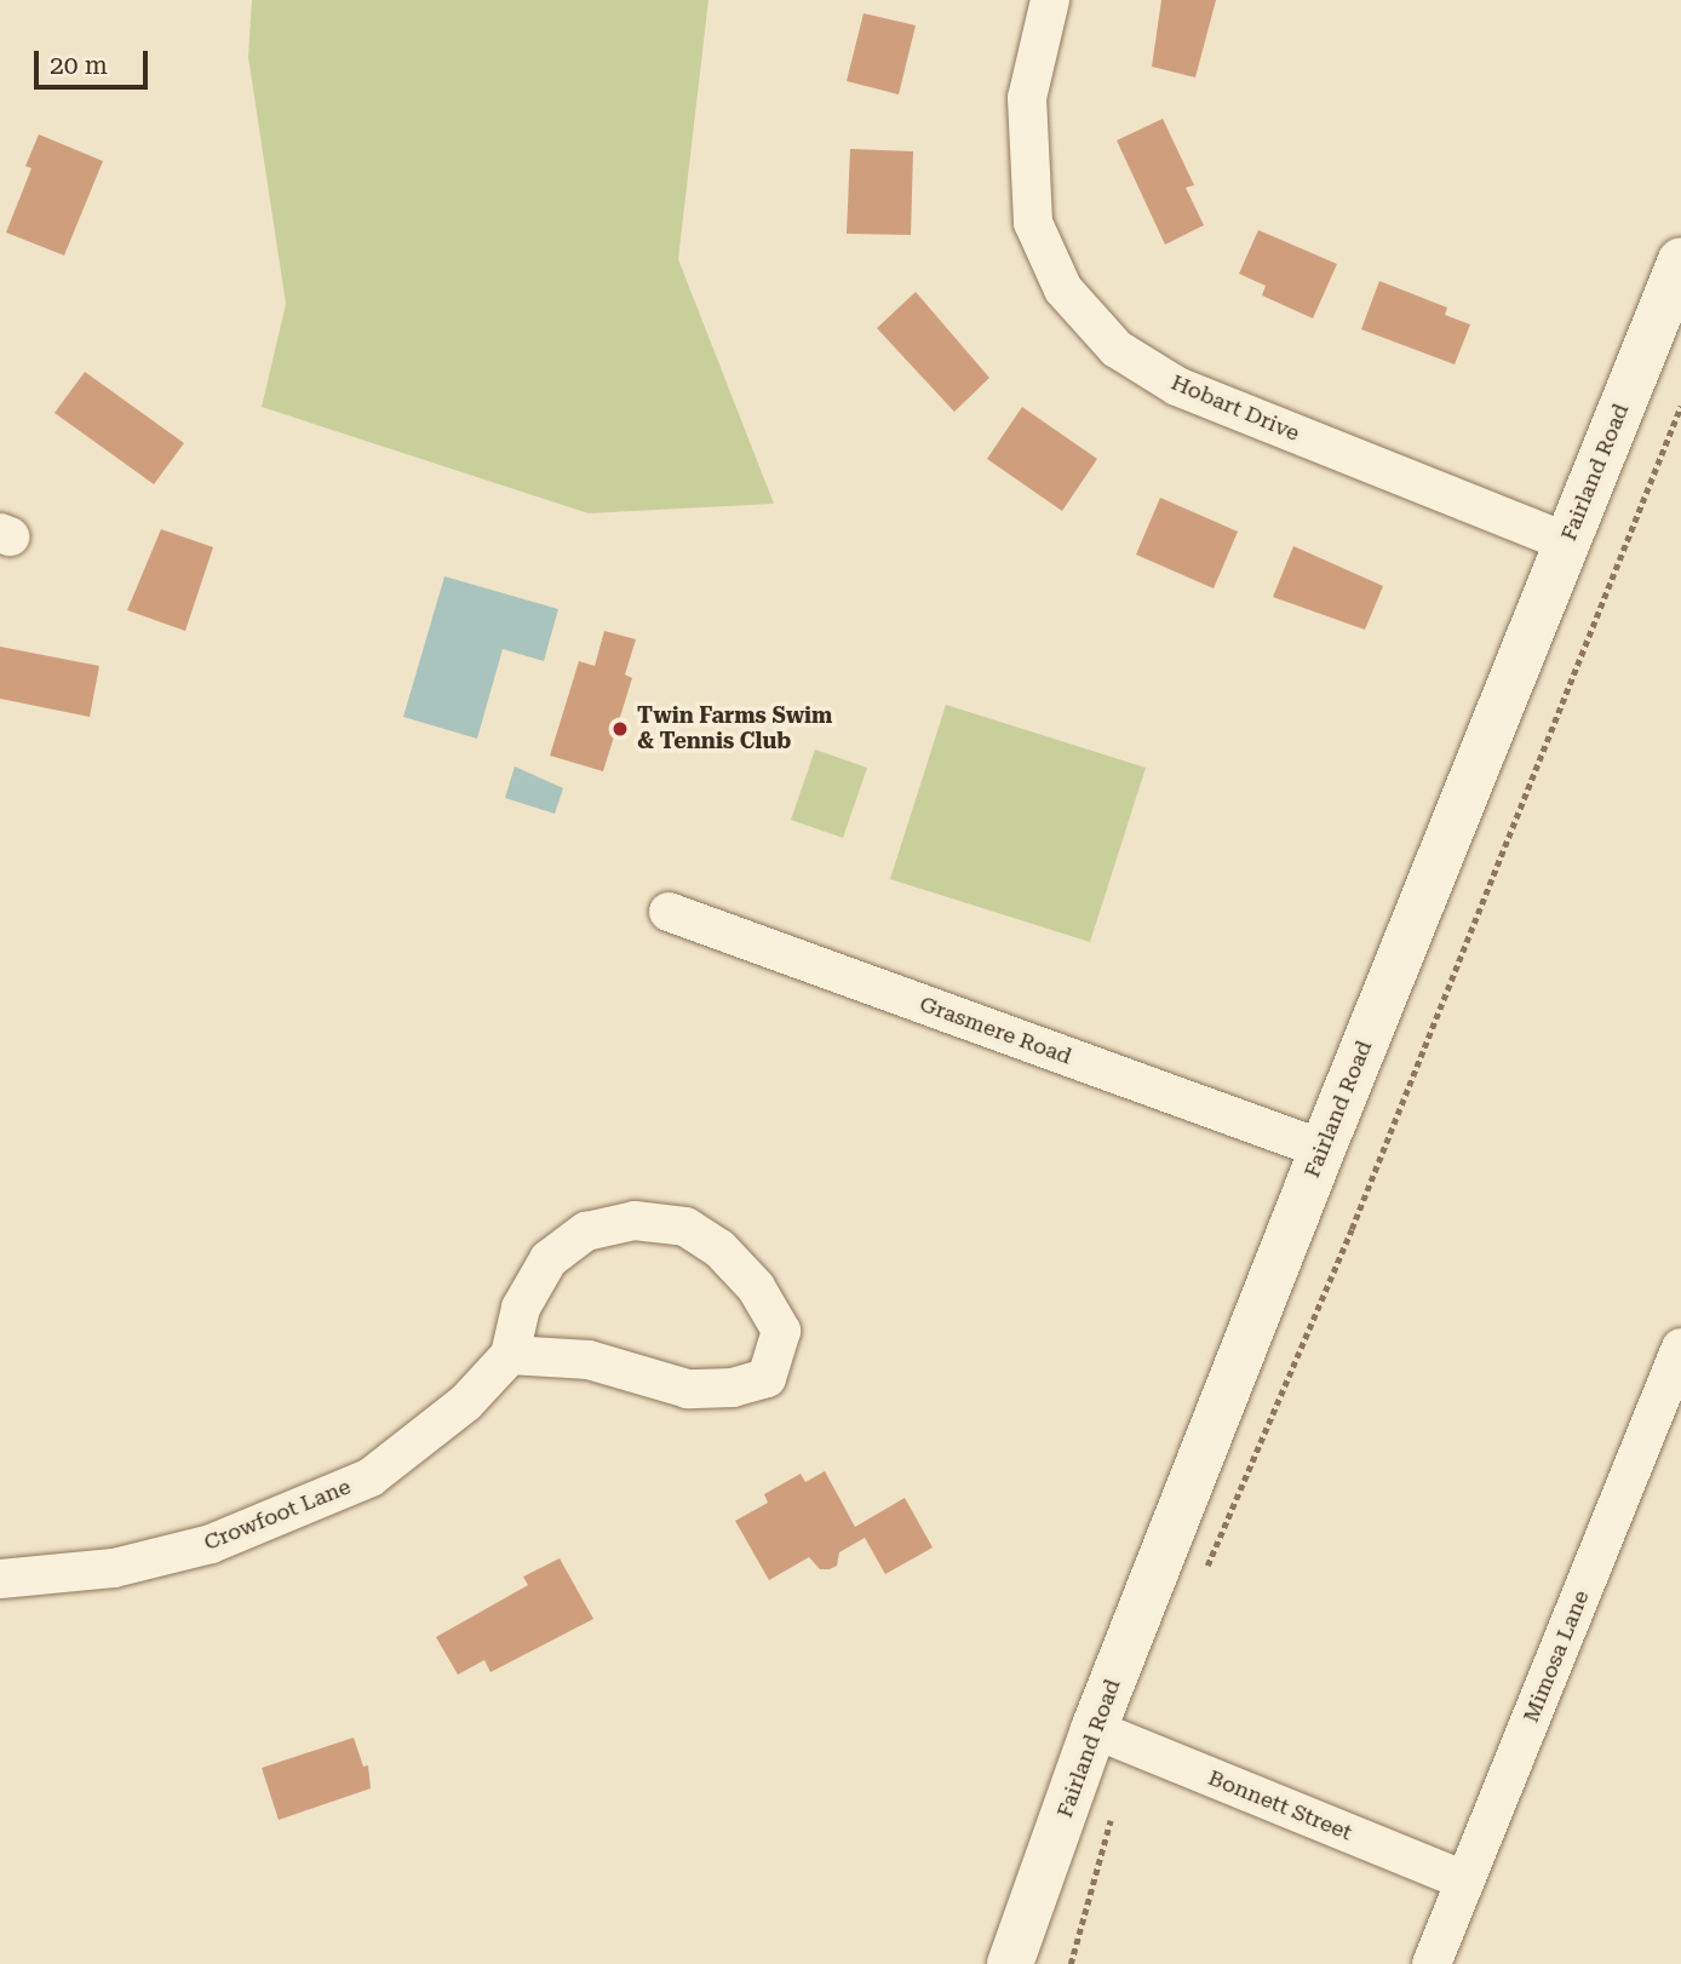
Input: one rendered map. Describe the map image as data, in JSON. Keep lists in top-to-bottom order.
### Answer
{
  "streets": {
    "main road": ["Fairland Road"],
    "street": [
      "Hobart Drive",
      "Grasmere Road",
      "Crowfoot Lane",
      "Mimosa Lane",
      "Bonnett Street"
    ]
  },
  "crossings": [
    ["Hobart Drive", "Fairland Road"],
    ["Fairland Road", "Grasmere Road"],
    ["Fairland Road", "Bonnett Street"],
    ["Mimosa Lane", "Bonnett Street"]
  ],
  "places": ["Twin Farms Swim & Tennis Club"],
  "scale_bar": "20 m"
}
